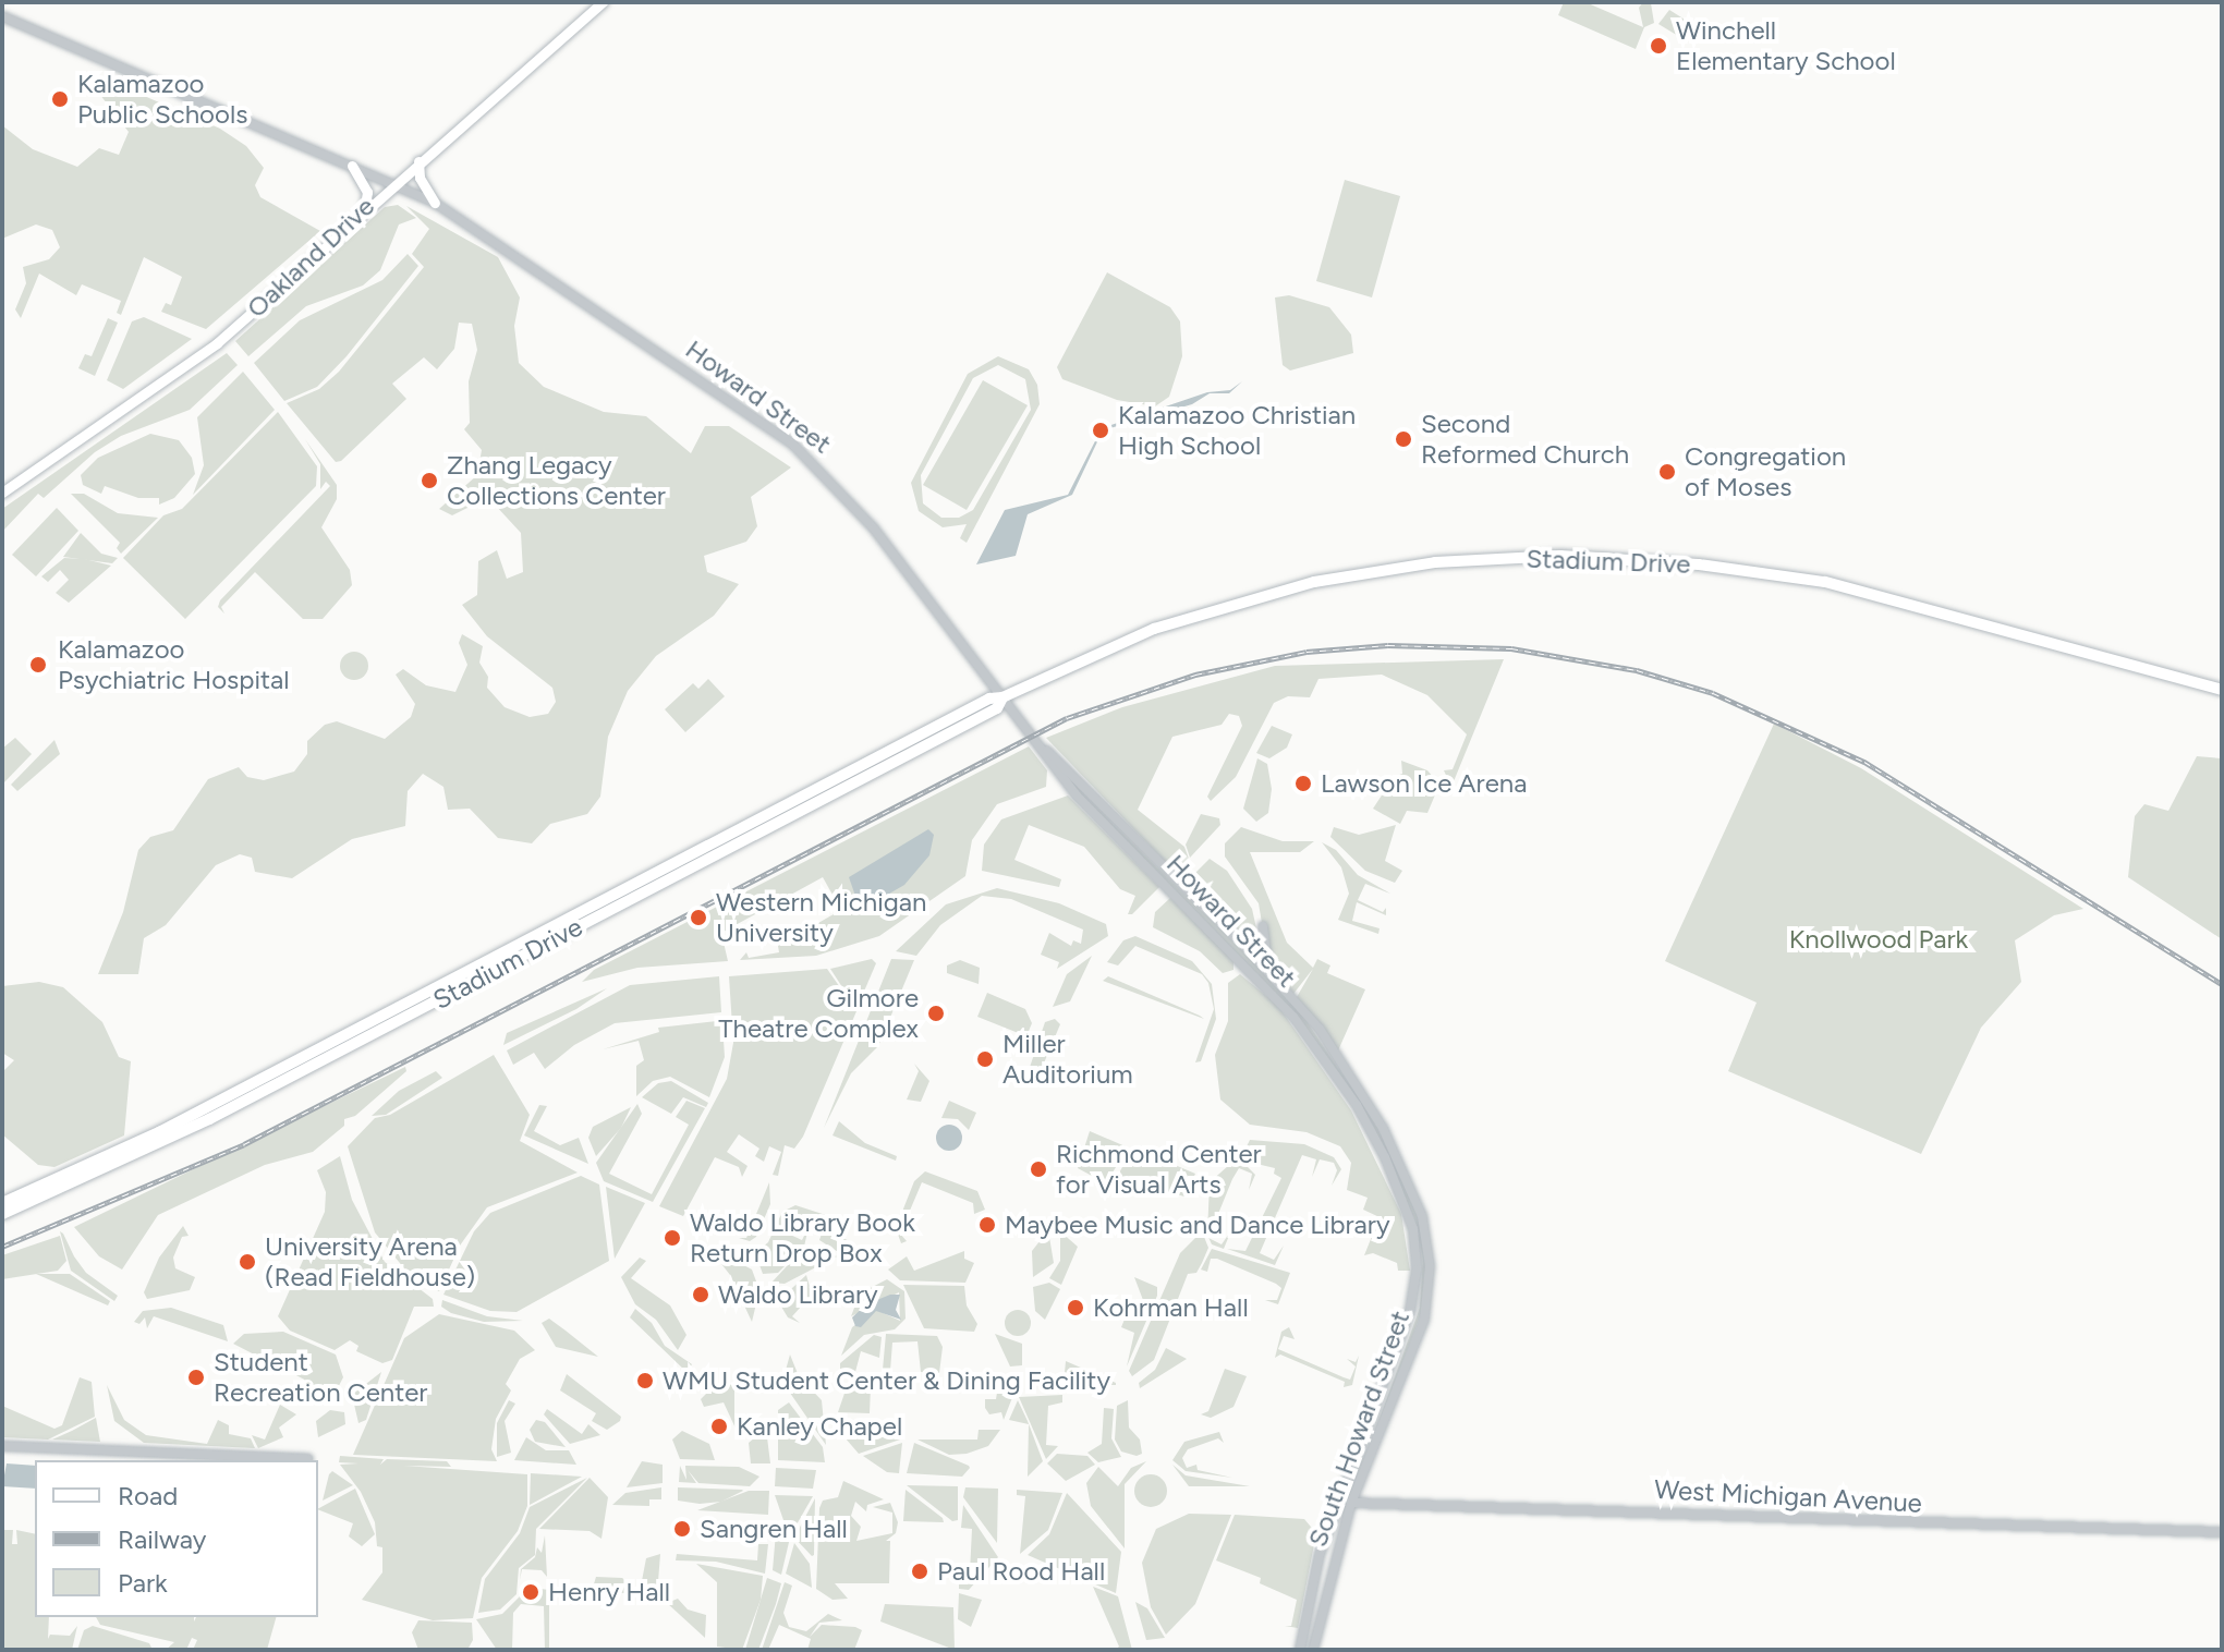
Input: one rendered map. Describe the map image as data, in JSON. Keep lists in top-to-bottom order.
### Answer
{
  "streets": {
    "main road": ["Oakland Drive", "Stadium Drive"],
    "street": ["Howard Street", "South Howard Street", "West Michigan Avenue"]
  },
  "crossings": [
    ["Oakland Drive", "Howard Street"],
    ["Howard Street", "Stadium Drive"],
    ["Howard Street", "South Howard Street"],
    ["South Howard Street", "West Michigan Avenue"]
  ],
  "parks": ["Knollwood Park"],
  "places": [
    "Winchell Elementary School",
    "Kalamazoo Public Schools",
    "Kalamazoo Christian High School",
    "Second Reformed Church",
    "Congregation of Moses",
    "Zhang Legacy Collections Center",
    "Kalamazoo Psychiatric Hospital",
    "Lawson Ice Arena",
    "Western Michigan University",
    "Gilmore Theatre Complex",
    "Miller Auditorium",
    "Richmond Center for Visual Arts",
    "Maybee Music and Dance Library",
    "Waldo Library Book Return Drop Box",
    "University Arena (Read Fieldhouse)",
    "Waldo Library",
    "Kohrman Hall",
    "Student Recreation Center",
    "WMU Student Center & Dining Facility",
    "Kanley Chapel",
    "Sangren Hall",
    "Paul Rood Hall",
    "Henry Hall"
  ],
  "legend": ["Road", "Railway", "Park"]
}
